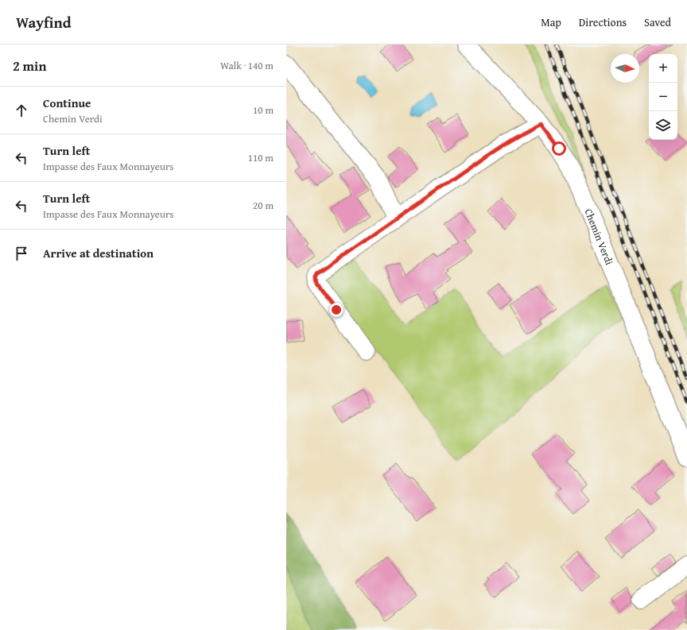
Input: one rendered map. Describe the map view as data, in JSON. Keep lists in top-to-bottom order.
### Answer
{
  "streets": {
    "street": ["Chemin Verdi"]
  },
  "north": "right",
  "page": {
    "header": "Wayfind",
    "nav": ["Map", "Directions", "Saved"],
    "heading": ["2 min", "Walk · 140 m"],
    "map_buttons": ["+", "−"],
    "list": [
      ["Continue", "Chemin Verdi", "10 m"],
      ["Turn left", "Impasse des Faux Monnayeurs", "110 m"],
      ["Turn left", "Impasse des Faux Monnayeurs", "20 m"],
      "Arrive at destination"
    ]
  }
}
